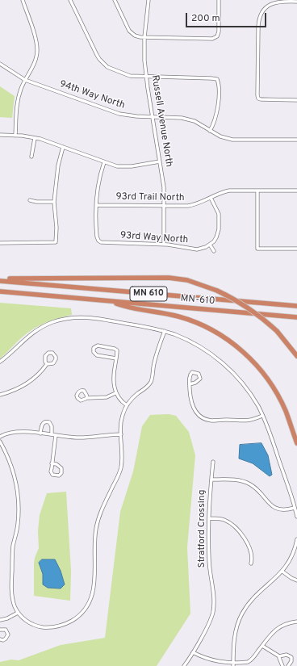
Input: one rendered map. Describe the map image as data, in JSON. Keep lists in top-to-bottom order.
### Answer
{
  "streets": {
    "highway": ["MN 610", "MN-610"],
    "street": [
      "94th Way North",
      "Russell Avenue North",
      "93rd Trail North",
      "93rd Way North",
      "Stratford Crossing"
    ]
  },
  "crossings": [
    ["94th Way North", "Russell Avenue North"],
    ["Russell Avenue North", "93rd Trail North"],
    ["Russell Avenue North", "93rd Way North"],
    ["93rd Trail North", "93rd Way North"]
  ],
  "scale_bar": "200 m"
}
